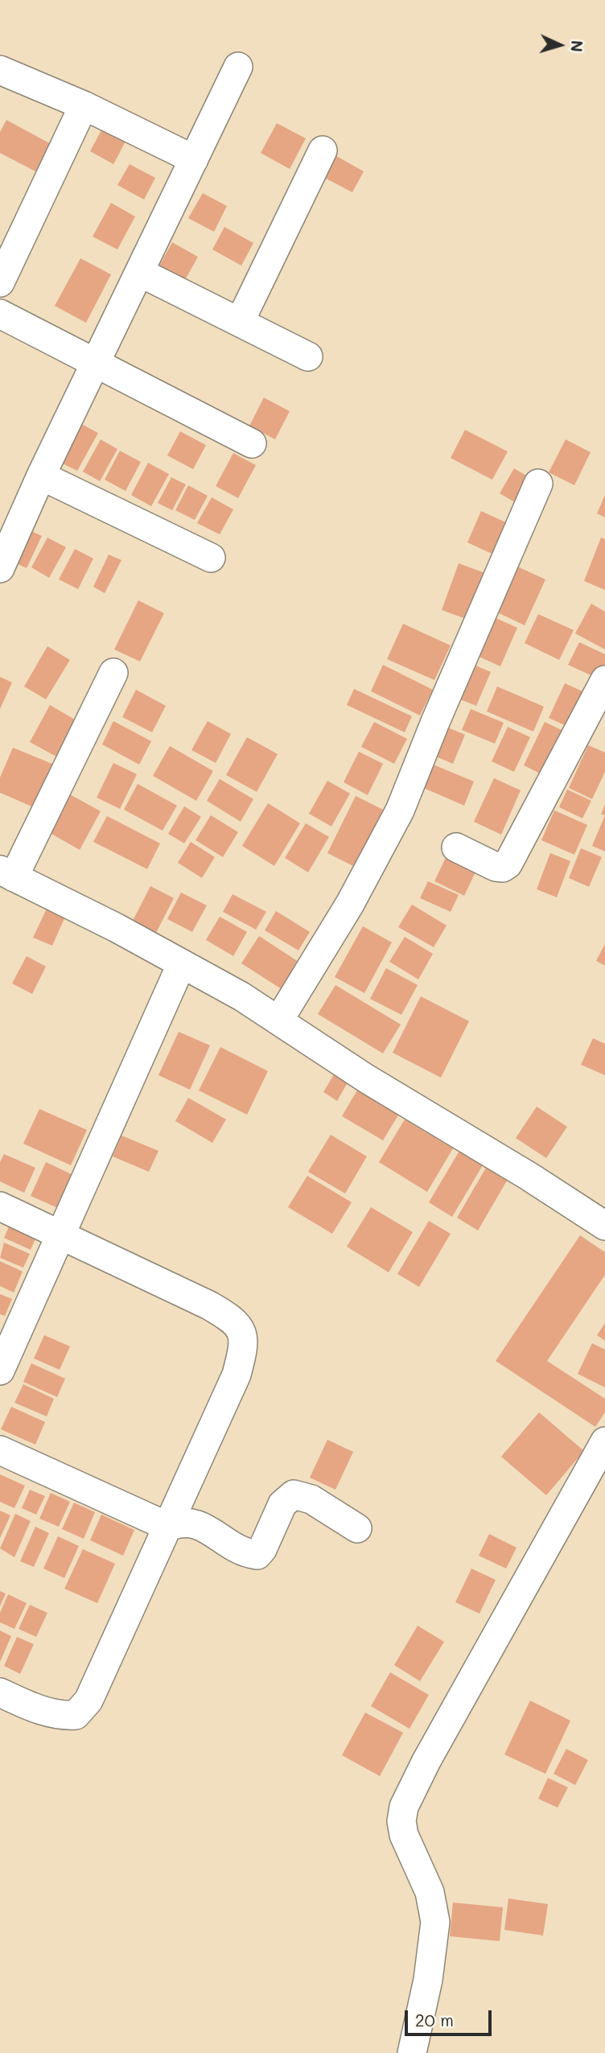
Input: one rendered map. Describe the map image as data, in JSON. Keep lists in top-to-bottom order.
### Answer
{
  "scale_bar": "20 m",
  "north": "right"
}
